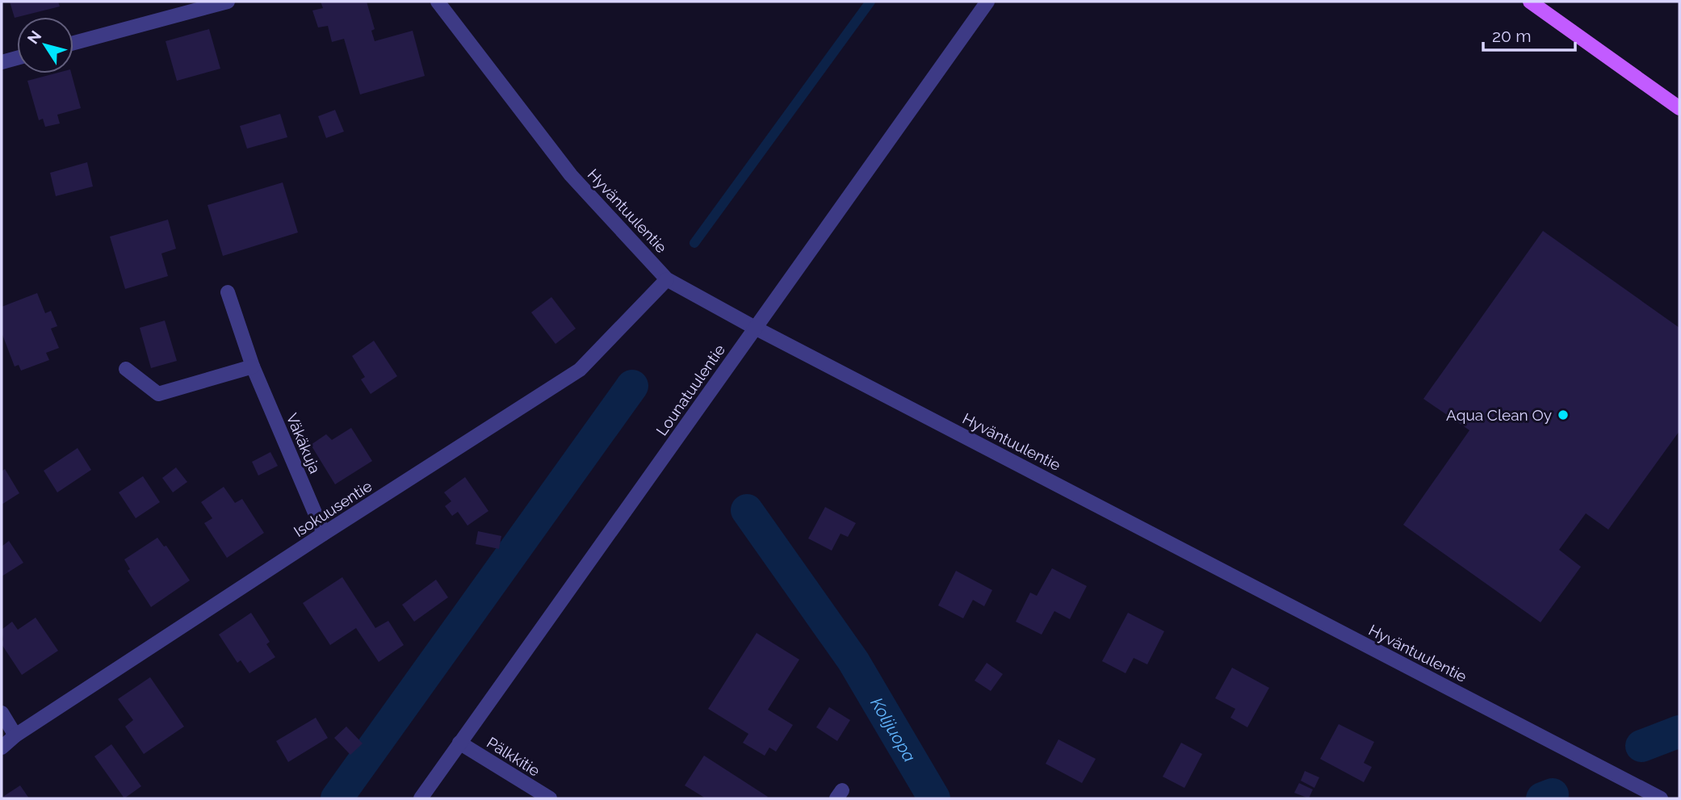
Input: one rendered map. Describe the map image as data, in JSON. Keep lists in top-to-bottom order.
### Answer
{
  "streets": {
    "street": [
      "Hyväntuulentie",
      "Lounatuulentie",
      "Väkäkuja",
      "Isokuusentie",
      "Pälkkitie"
    ]
  },
  "crossings": [
    ["Hyväntuulentie", "Lounatuulentie"],
    ["Hyväntuulentie", "Isokuusentie"],
    ["Lounatuulentie", "Pälkkitie"],
    ["Väkäkuja", "Isokuusentie"]
  ],
  "water": ["Kolijuopa"],
  "places": ["Aqua Clean Oy"],
  "scale_bar": "20 m",
  "north": "top left"
}
